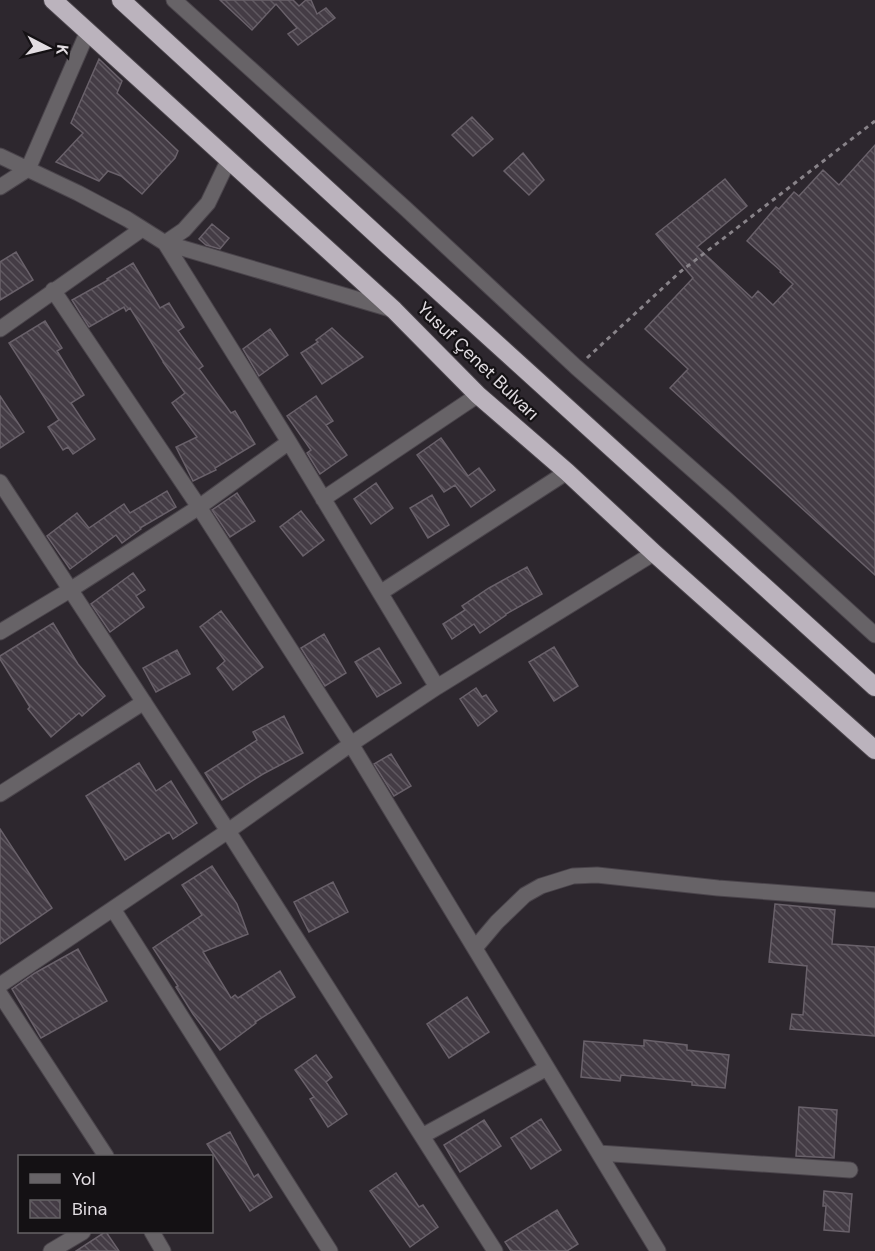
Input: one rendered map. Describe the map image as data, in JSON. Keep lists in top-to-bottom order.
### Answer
{
  "streets": {
    "highway": ["Yusuf Çenet Bulvarı"]
  },
  "legend": ["Yol", "Bina"],
  "north": "right"
}
